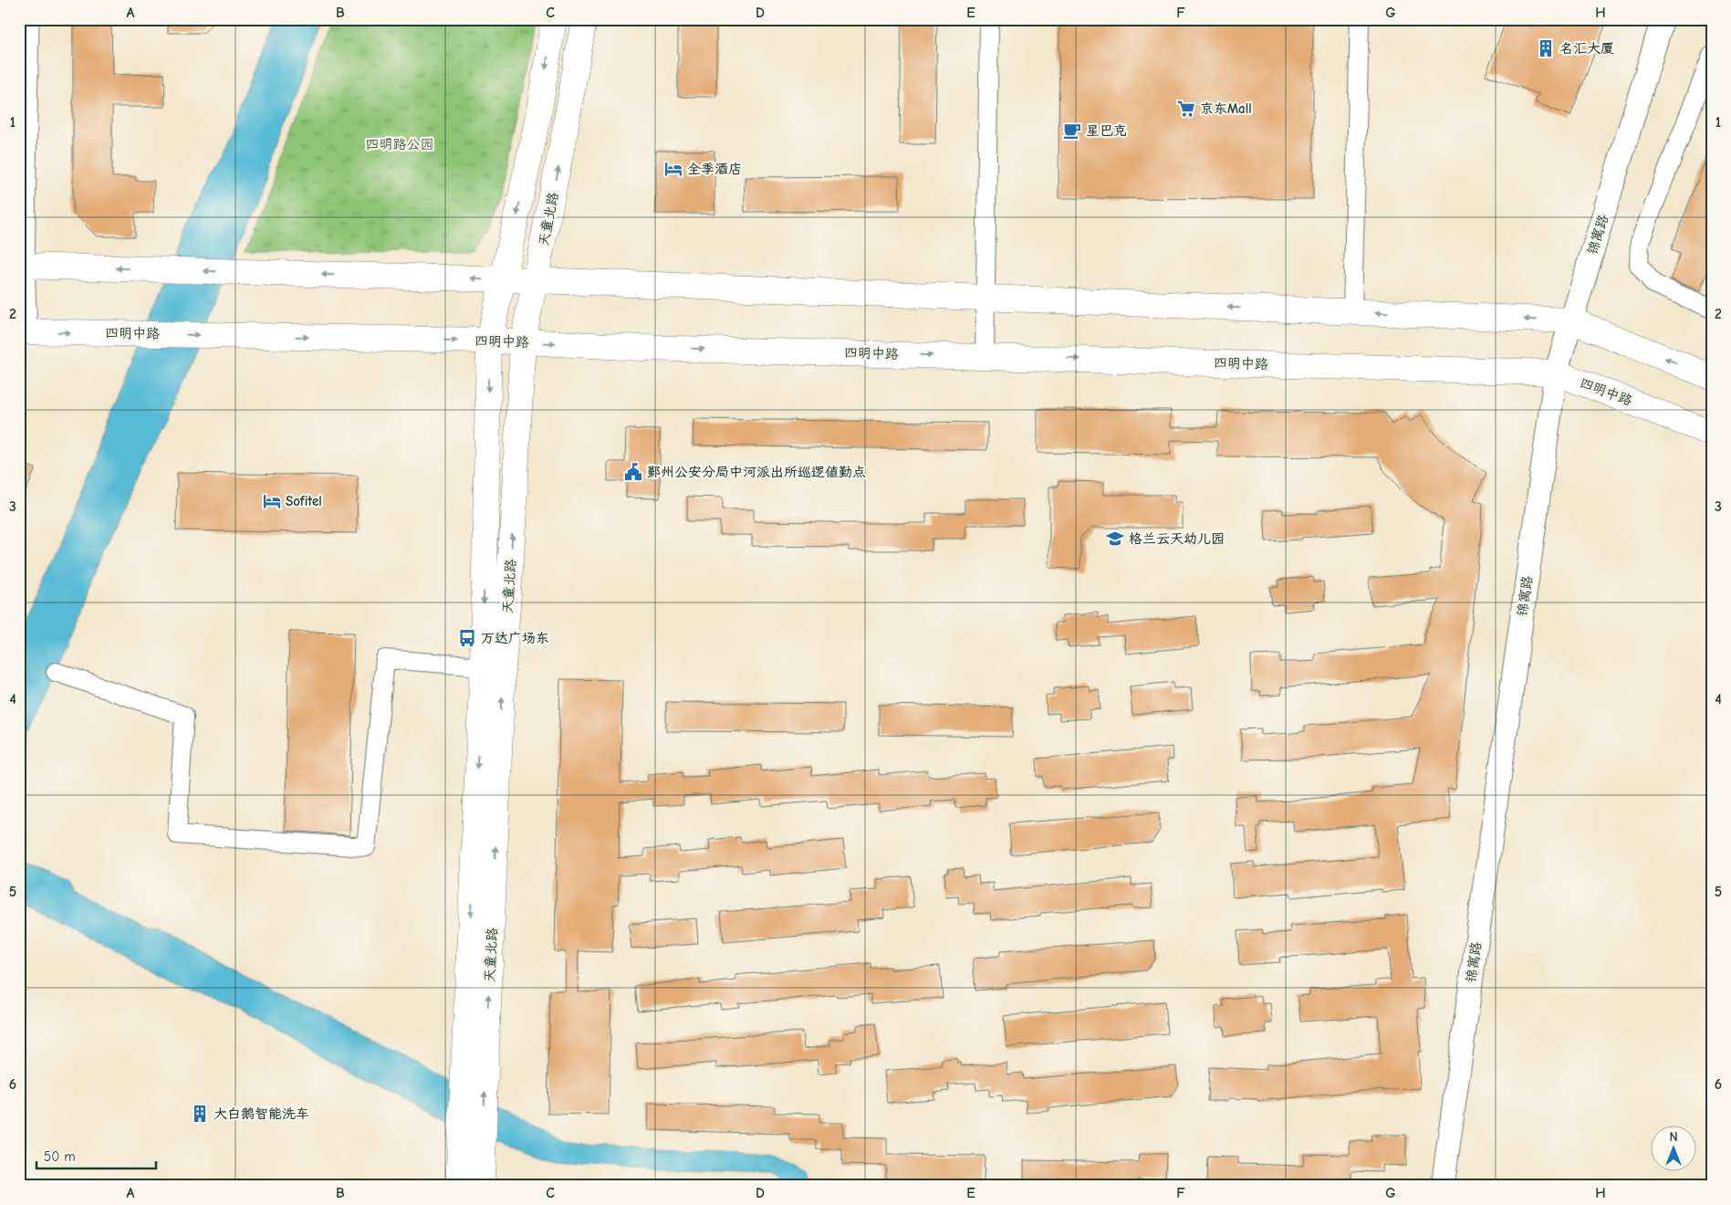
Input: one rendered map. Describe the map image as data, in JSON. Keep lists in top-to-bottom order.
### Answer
{
  "streets": {
    "main road": ["天童北路", "四明中路"],
    "street": ["锦寓路"]
  },
  "crossings": [
    ["天童北路", "四明中路"],
    ["锦寓路", "四明中路"]
  ],
  "parks": ["四明路公园"],
  "places": {
    "building": ["名汇大厦", "大白鹅智能洗车"],
    "supermarket": ["京东Mall"],
    "cafe": ["星巴克"],
    "hotel": ["全季酒店", "Sofitel"],
    "public building": ["鄞州公安分局中河派出所巡逻值勤点"],
    "school or university": ["格兰云天幼儿园"],
    "bus stop": ["万达广场东"]
  },
  "scale_bar": "50 m",
  "north": "top",
  "grid": {
    "columns": [
      "A",
      "B",
      "C",
      "D",
      "E",
      "F",
      "G",
      "H"
    ],
    "rows": [
      "1",
      "2",
      "3",
      "4",
      "5",
      "6"
    ]
  }
}
